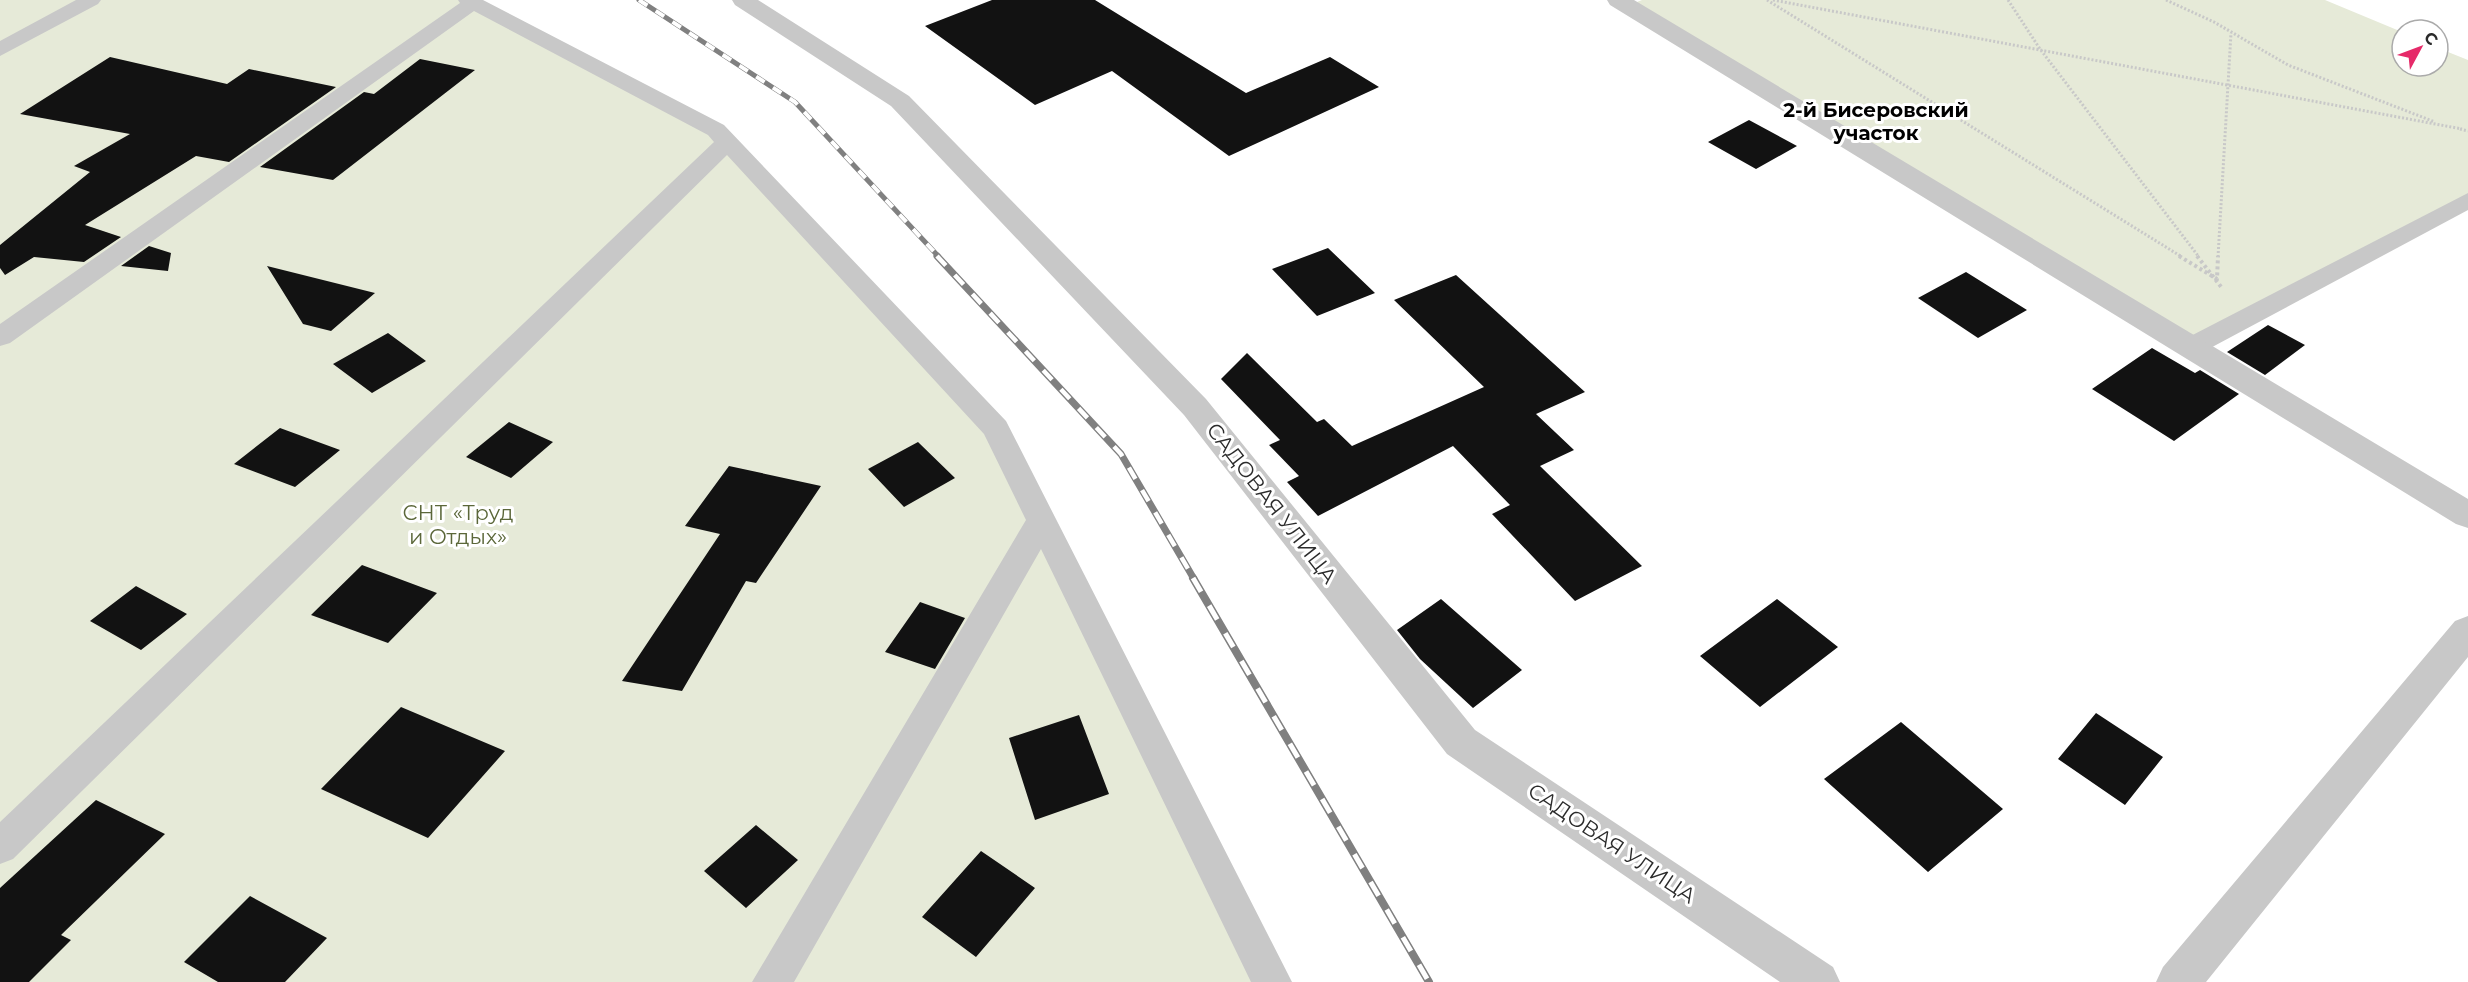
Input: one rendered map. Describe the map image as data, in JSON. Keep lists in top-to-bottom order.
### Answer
{
  "streets": {
    "street": ["САДОВАЯ УЛИЦА"]
  },
  "districts": ["2-й Бисеровский участок"],
  "parks": ["СНТ «Труд и Отдых»"],
  "north": "top right"
}
